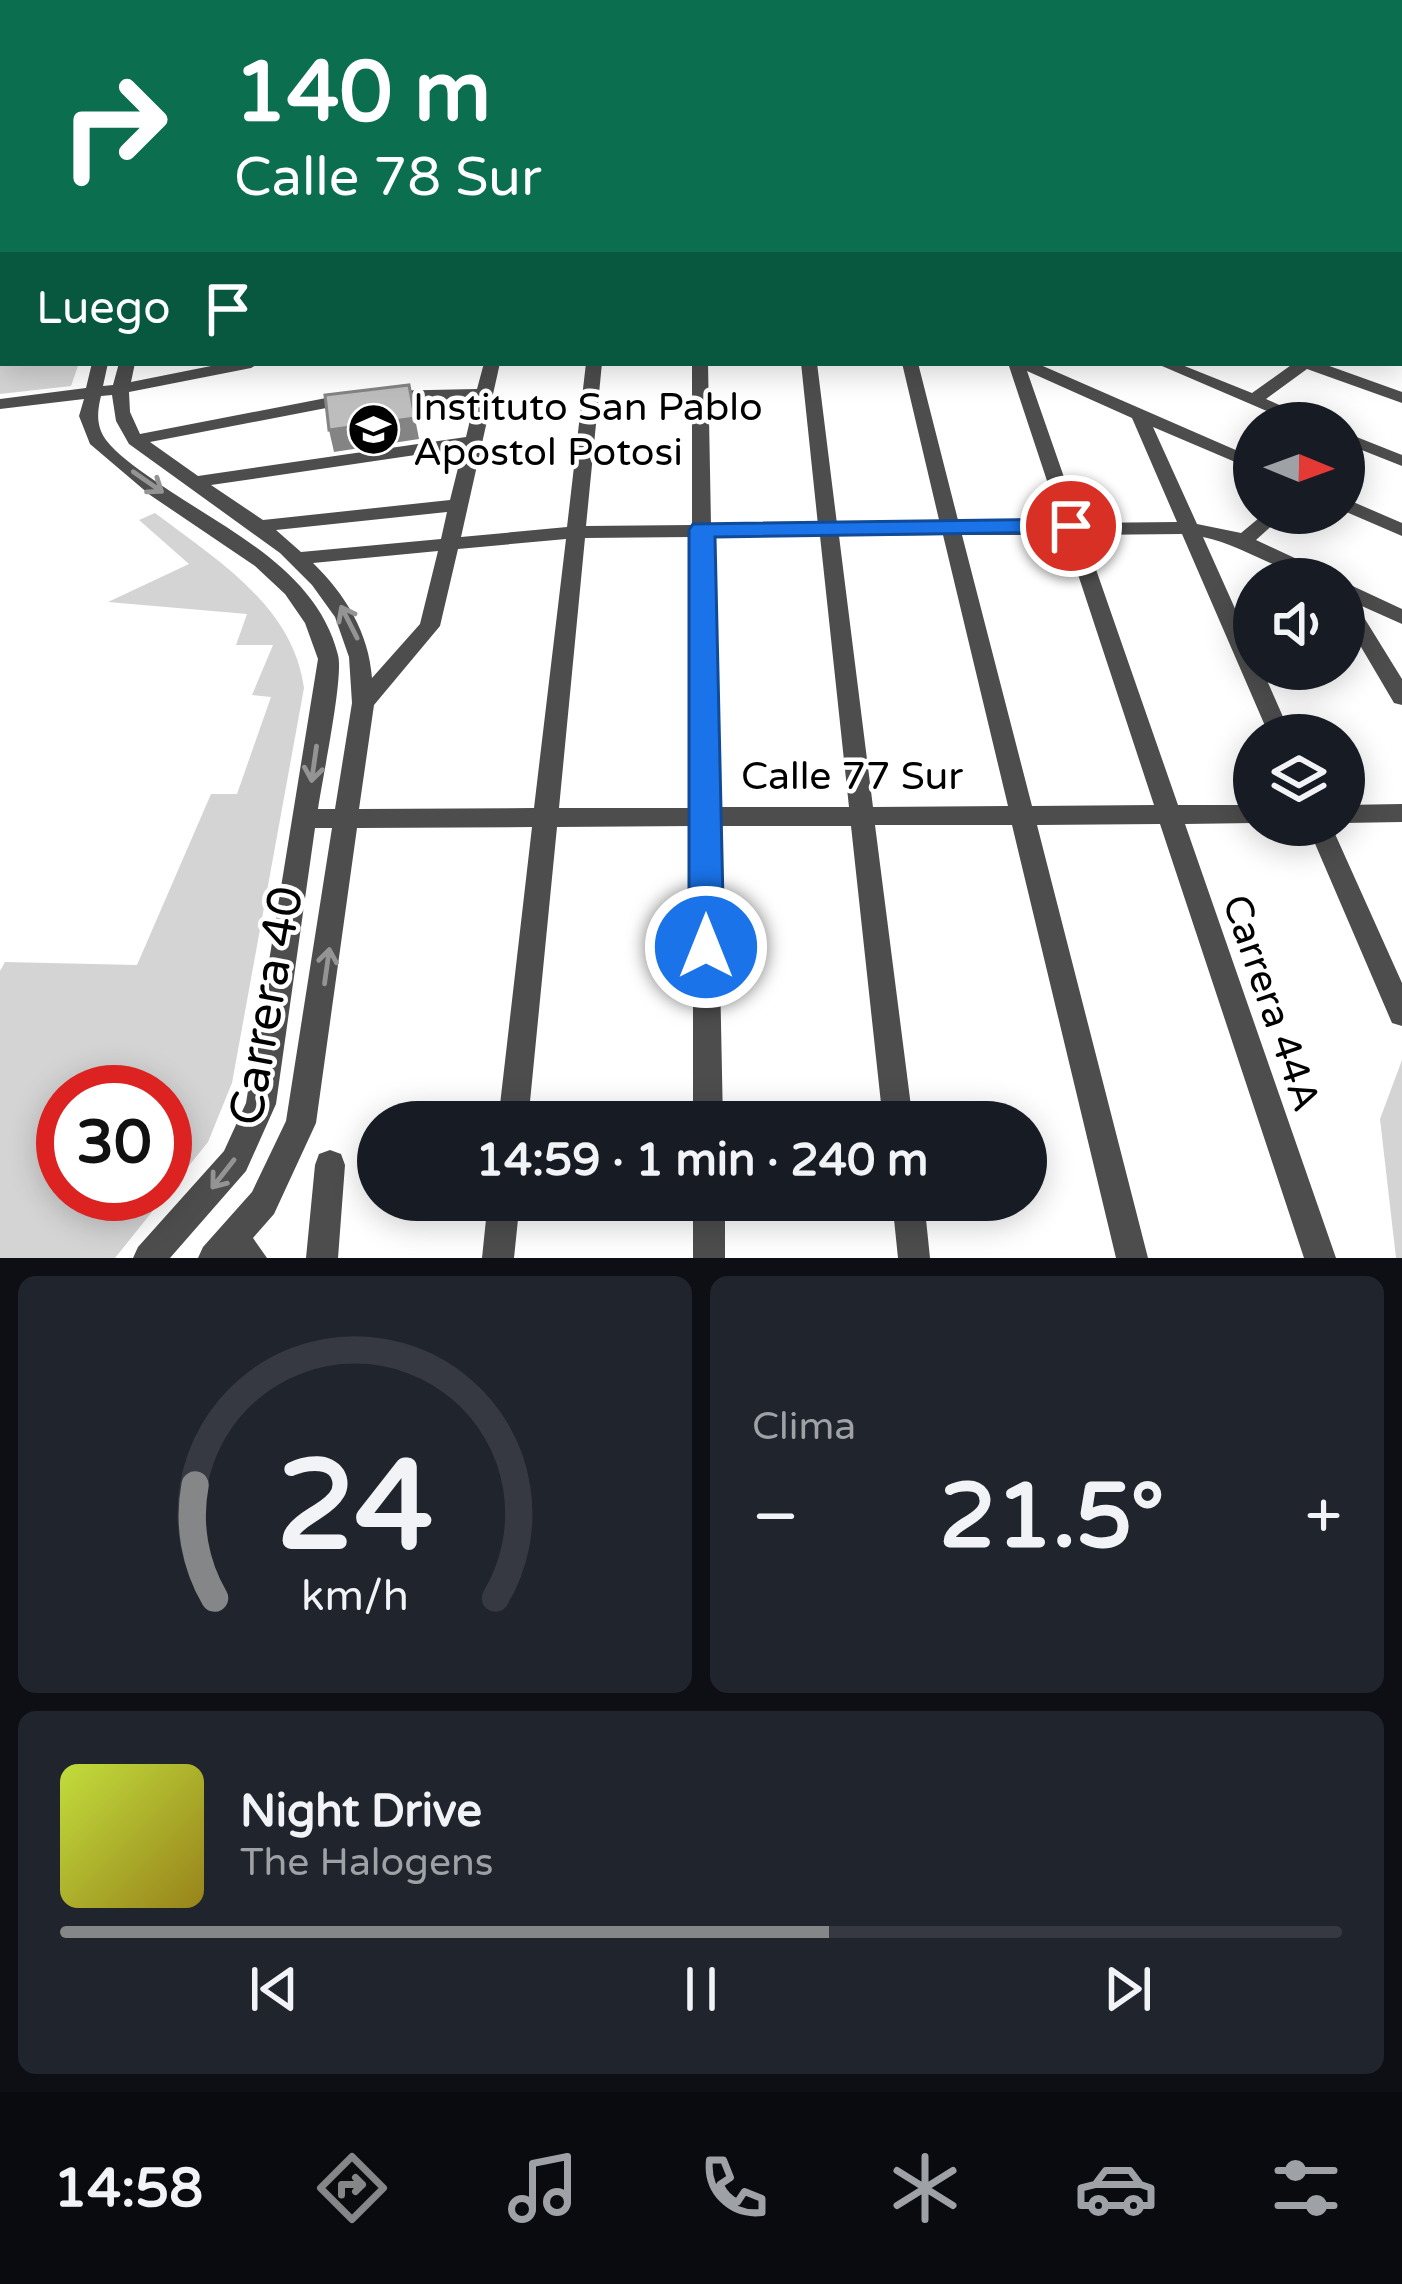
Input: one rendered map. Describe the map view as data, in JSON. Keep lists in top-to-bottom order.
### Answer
{
  "streets": {
    "street": ["Calle 77 Sur", "Carrera 44A", "Carrera 40"]
  },
  "crossings": [
    ["Calle 77 Sur", "Carrera 44A"],
    ["Calle 77 Sur", "Carrera 40"]
  ],
  "places": {
    "school or university": ["Instituto San Pablo Apostol Potosi"]
  },
  "north": "right",
  "page": {
    "turn": ["140 m", "Calle 78 Sur"],
    "then": "Luego",
    "limit": "30",
    "trip": "14:59 · 1 min · 240 m",
    "tile": "Clima",
    "heat": ["−", "21.5°", "+"],
    "song": ["Night Drive", "The Halogens"],
    "tabs": "14:58",
    "gauge": ["24", "km/h"]
  }
}
